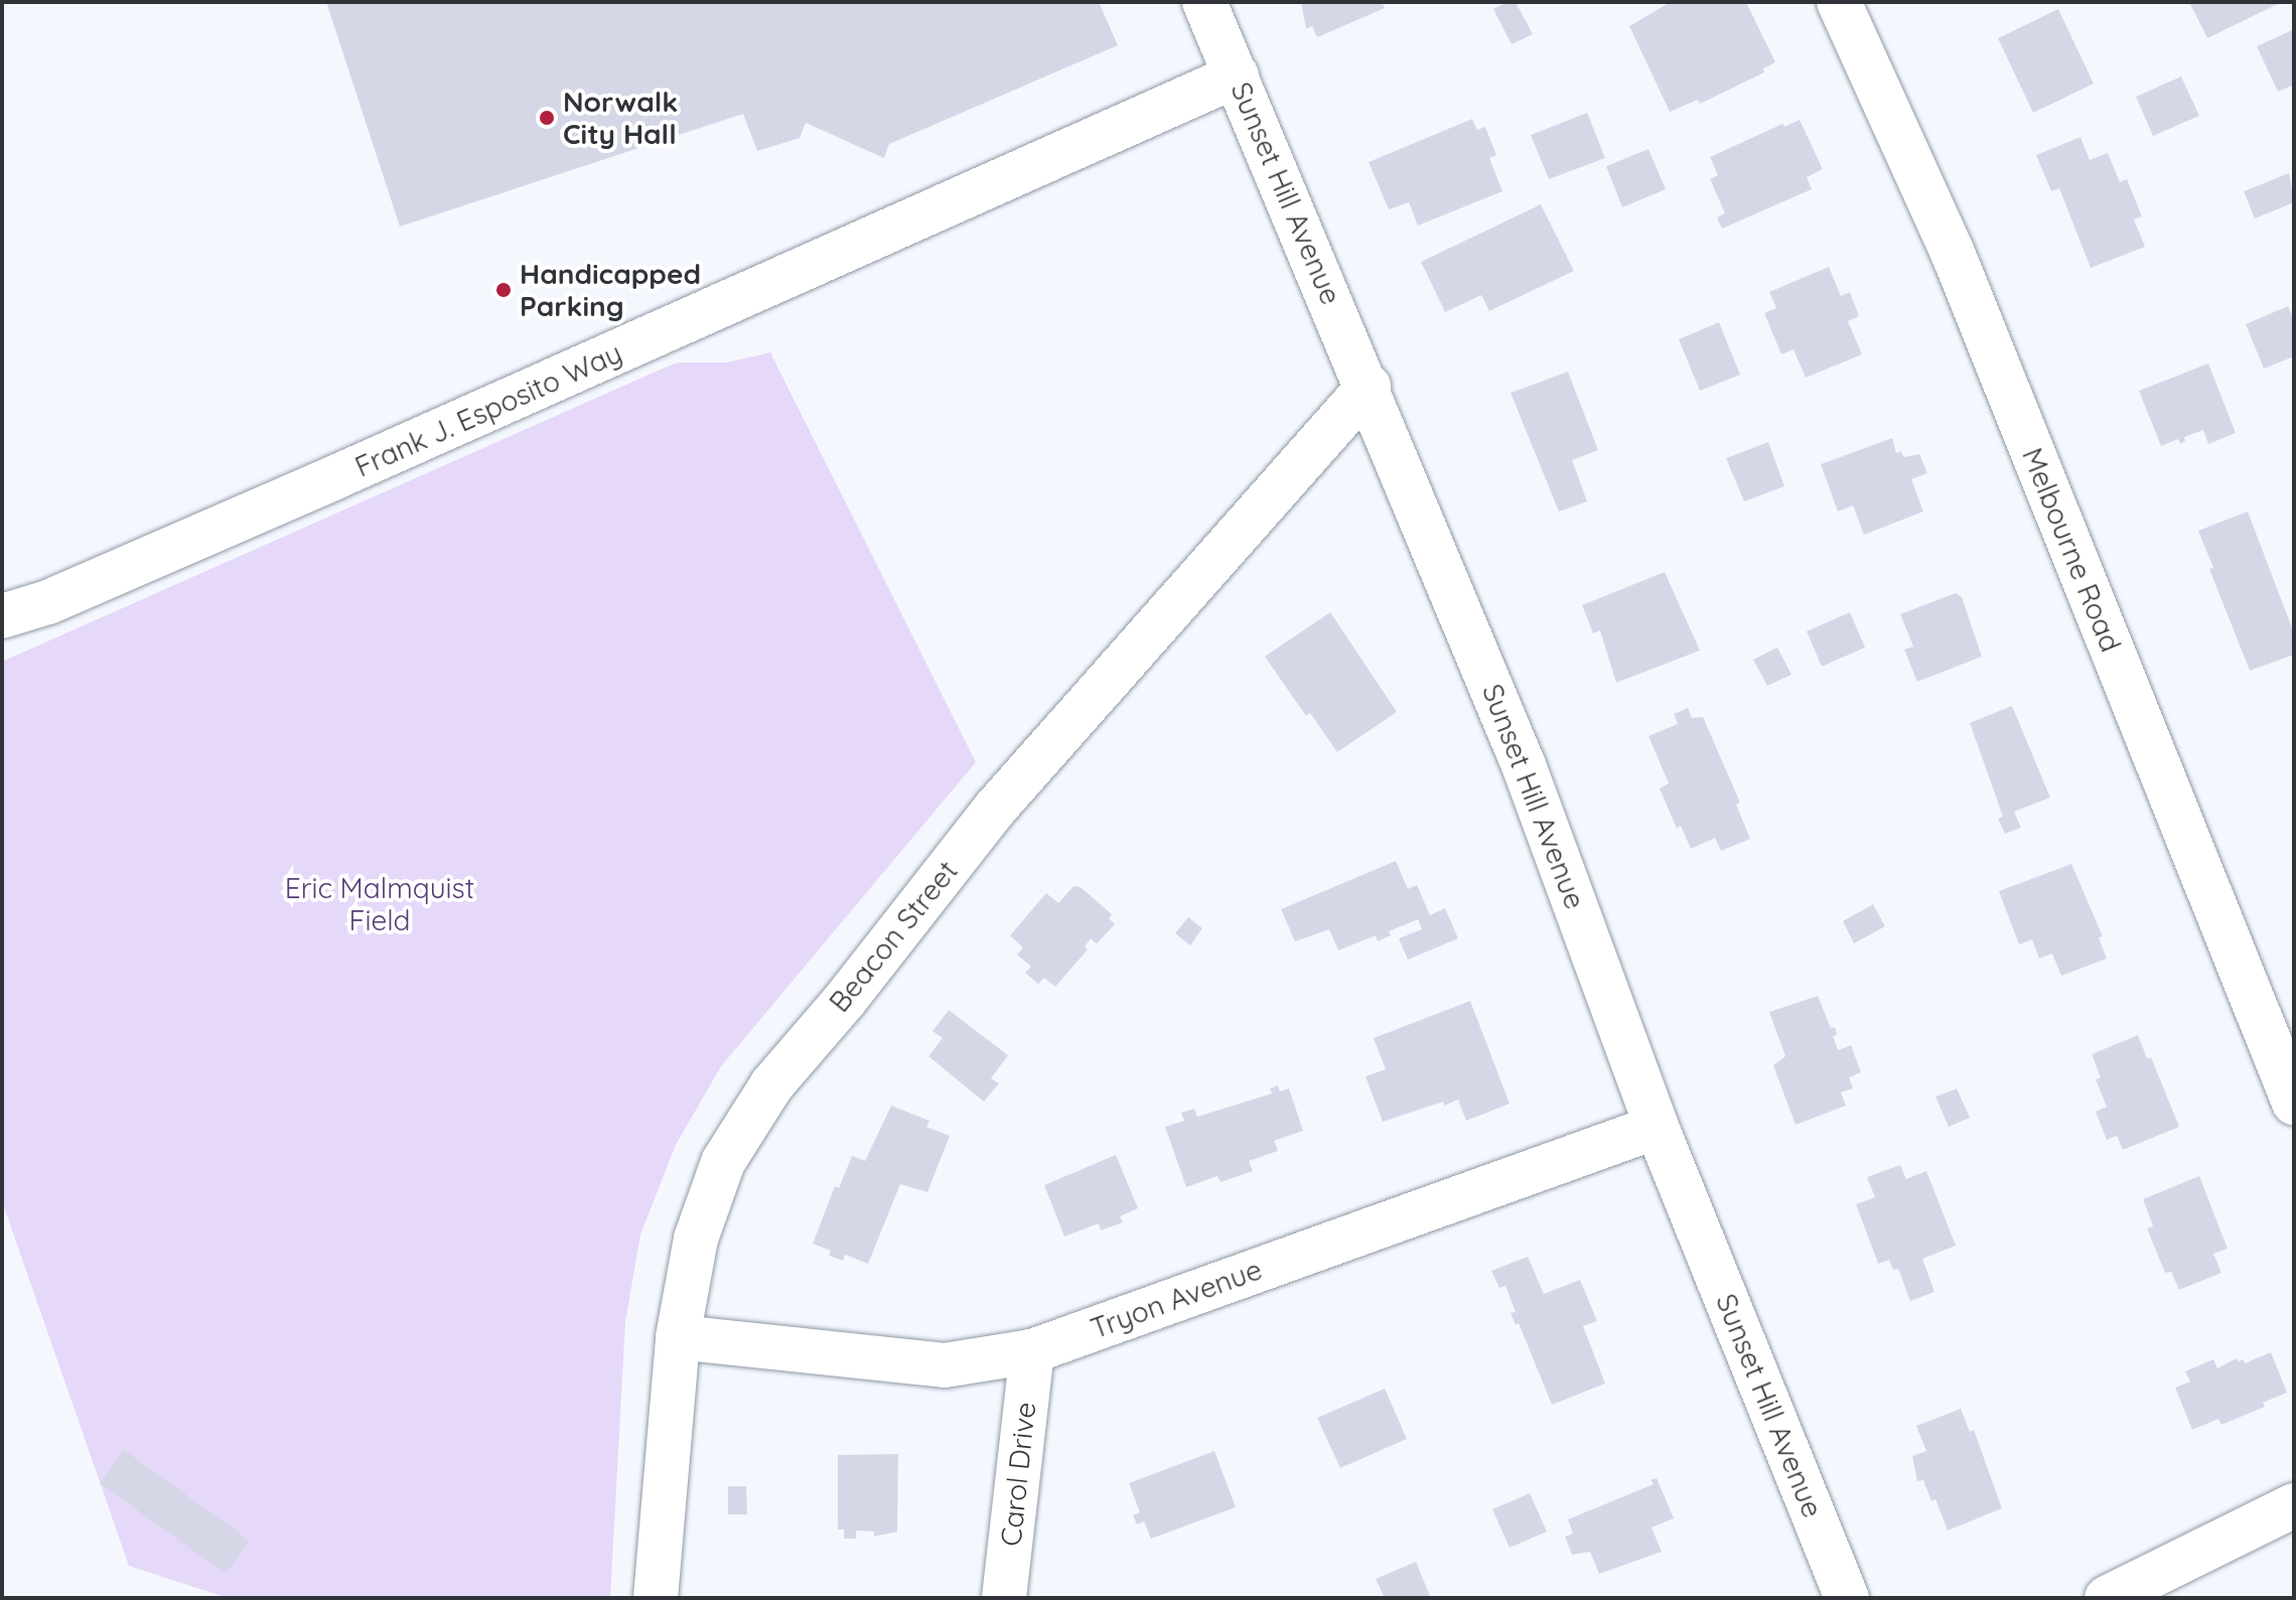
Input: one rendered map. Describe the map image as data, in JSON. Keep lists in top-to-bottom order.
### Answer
{
  "streets": {
    "street": [
      "Sunset Hill Avenue",
      "Frank J. Esposito Way",
      "Melbourne Road",
      "Beacon Street",
      "Tryon Avenue",
      "Carol Drive"
    ]
  },
  "crossings": [
    ["Sunset Hill Avenue", "Frank J. Esposito Way"],
    ["Sunset Hill Avenue", "Beacon Street"],
    ["Sunset Hill Avenue", "Tryon Avenue"],
    ["Beacon Street", "Tryon Avenue"],
    ["Tryon Avenue", "Carol Drive"]
  ],
  "parks": ["Eric Malmquist Field"],
  "places": ["Norwalk City Hall", "Handicapped Parking"]
}
